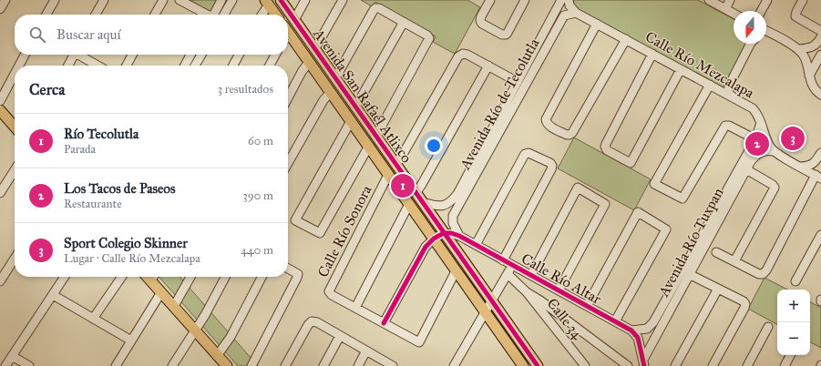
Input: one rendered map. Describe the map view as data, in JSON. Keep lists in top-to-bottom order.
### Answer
{
  "streets": {
    "main road": ["Avenida San Rafaél Atlixco"],
    "street": [
      "Calle Río Mezcalapa",
      "Avenida Río de Tecolutla",
      "Calle Río Sonora",
      "Avenida Río Tuxpan",
      "Calle Río Altar",
      "Calle 34"
    ]
  },
  "crossings": [
    ["Calle Río Mezcalapa", "Avenida Río de Tecolutla"],
    ["Calle Río Mezcalapa", "Avenida Río Tuxpan"],
    ["Avenida San Rafaél Atlixco", "Calle Río Sonora"],
    ["Avenida San Rafaél Atlixco", "Calle Río Altar"],
    ["Avenida Río Tuxpan", "Calle Río Altar"]
  ],
  "north": "bottom",
  "page": {
    "search": "Buscar aquí",
    "heading": ["Cerca", "3 resultados"],
    "list": [
      {
        "mark": "1",
        "name": "Río Tecolutla",
        "note": "Parada",
        "value": "60 m"
      },
      {
        "mark": "2",
        "name": "Los Tacos de Paseos",
        "note": "Restaurante",
        "value": "390 m"
      },
      {
        "mark": "3",
        "name": "Sport Colegio Skinner",
        "note": "Lugar · Calle Río Mezcalapa",
        "value": "440 m"
      }
    ],
    "pins": ["3", "2", "1"],
    "map_buttons": ["+", "−"]
  }
}
